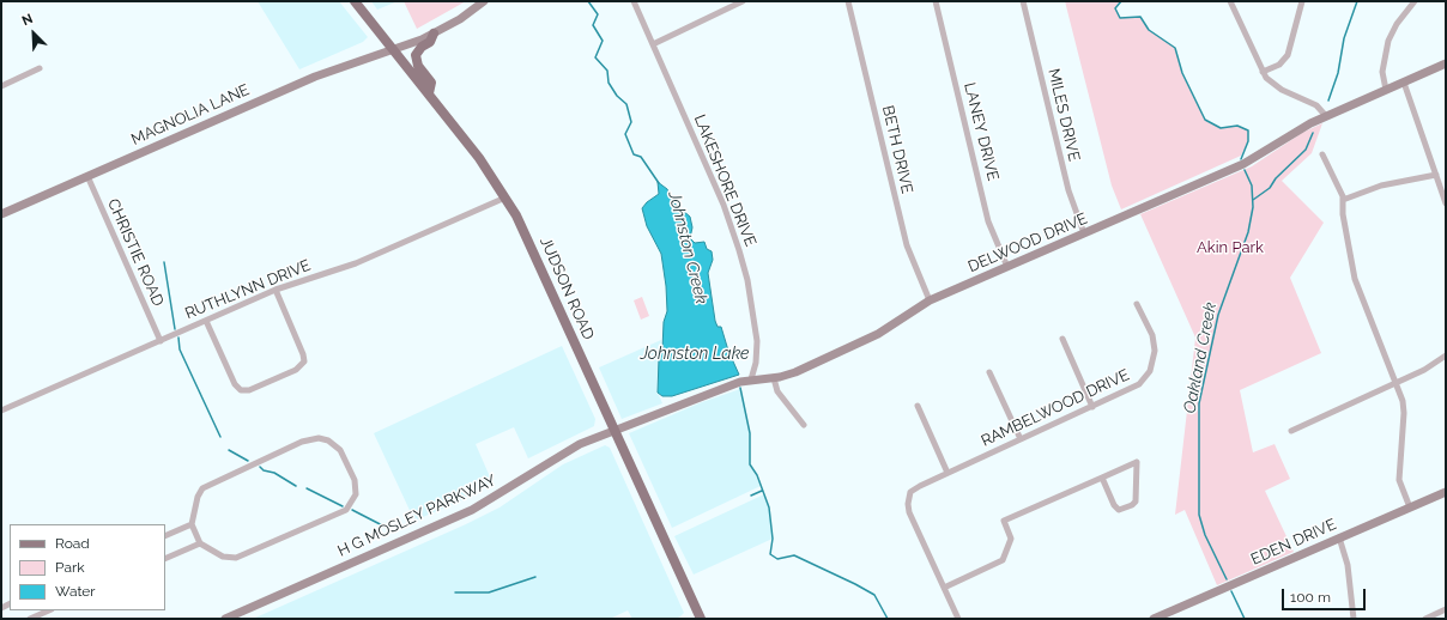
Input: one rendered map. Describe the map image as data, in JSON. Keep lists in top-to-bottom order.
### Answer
{
  "streets": {
    "main road": ["JUDSON ROAD"],
    "street": [
      "MAGNOLIA LANE",
      "MILES DRIVE",
      "LANEY DRIVE",
      "BETH DRIVE",
      "LAKESHORE DRIVE",
      "DELWOOD DRIVE",
      "CHRISTIE ROAD",
      "RUTHLYNN DRIVE",
      "RAMBELWOOD DRIVE",
      "H G MOSLEY PARKWAY",
      "EDEN DRIVE"
    ]
  },
  "crossings": [
    ["MAGNOLIA LANE", "CHRISTIE ROAD"],
    ["MAGNOLIA LANE", "JUDSON ROAD"],
    ["MILES DRIVE", "DELWOOD DRIVE"],
    ["LANEY DRIVE", "DELWOOD DRIVE"],
    ["BETH DRIVE", "DELWOOD DRIVE"],
    ["LAKESHORE DRIVE", "DELWOOD DRIVE"],
    ["DELWOOD DRIVE", "JUDSON ROAD"],
    ["DELWOOD DRIVE", "H G MOSLEY PARKWAY"],
    ["CHRISTIE ROAD", "RUTHLYNN DRIVE"],
    ["JUDSON ROAD", "RUTHLYNN DRIVE"],
    ["JUDSON ROAD", "H G MOSLEY PARKWAY"]
  ],
  "water": ["Johnston Creek", "Johnston Lake", "Oakland Creek"],
  "parks": ["Akin Park"],
  "legend": ["Road", "Park", "Water"],
  "scale_bar": "100 m",
  "north": "top left"
}
